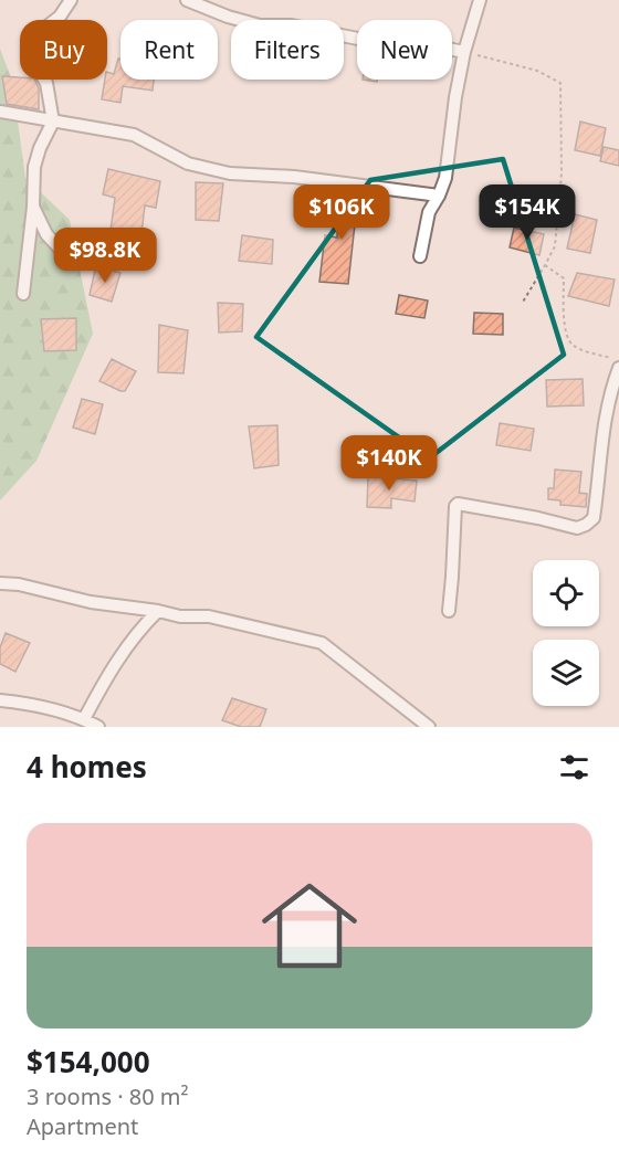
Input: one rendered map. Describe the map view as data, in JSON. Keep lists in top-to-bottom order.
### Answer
{
  "page": {
    "chip": [
      "Buy",
      "Rent",
      "Filters",
      "New"
    ],
    "price": [
      "$106K",
      "$154K",
      "$98.8K",
      "$140K"
    ],
    "heading": "4 homes",
    "list": [
      {
        "name": "$154,000",
        "note": "3 rooms · 80 m² · Apartment"
      }
    ]
  }
}
